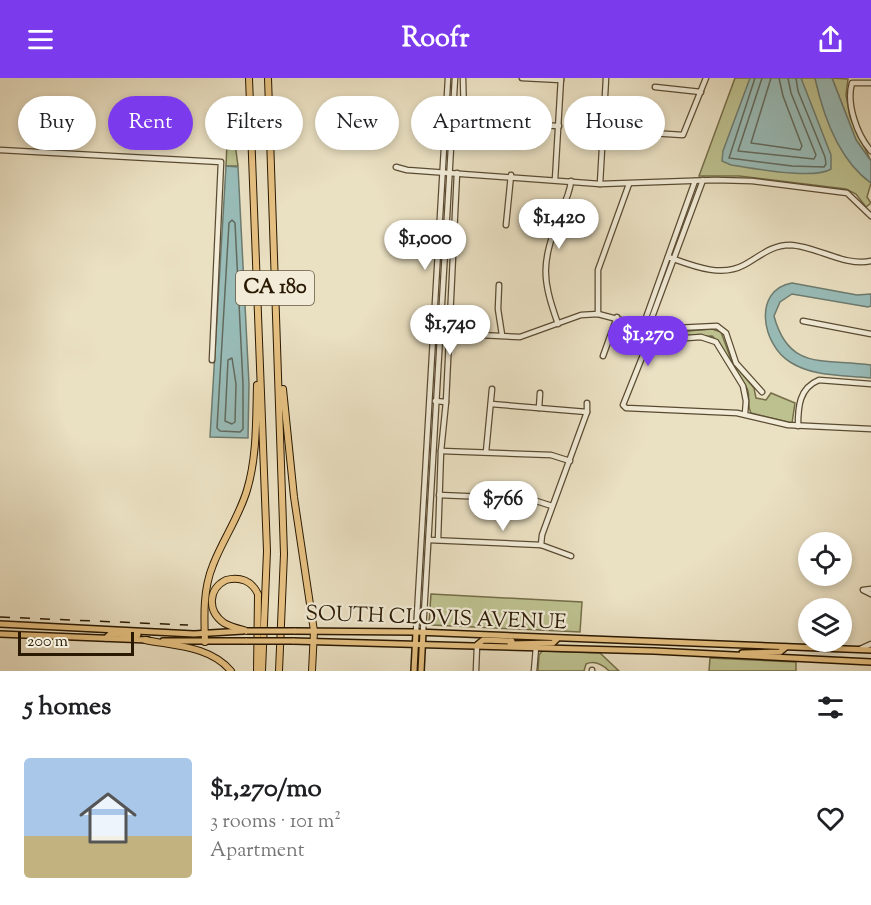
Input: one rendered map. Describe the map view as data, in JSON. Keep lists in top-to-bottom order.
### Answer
{
  "streets": {
    "highway": ["CA 180"],
    "main road": ["SOUTH CLOVIS AVENUE"]
  },
  "scale_bar": "200 m",
  "page": {
    "header": "Roofr",
    "chip": [
      "Buy",
      "Rent",
      "Filters",
      "New",
      "Apartment",
      "House"
    ],
    "price": [
      "$1,420",
      "$1,000",
      "$1,740",
      "$1,270",
      "$766"
    ],
    "scale": "200 m",
    "heading": "5 homes",
    "list": [
      {
        "name": "$1,270/mo",
        "note": "3 rooms · 101 m² · Apartment"
      }
    ]
  }
}
